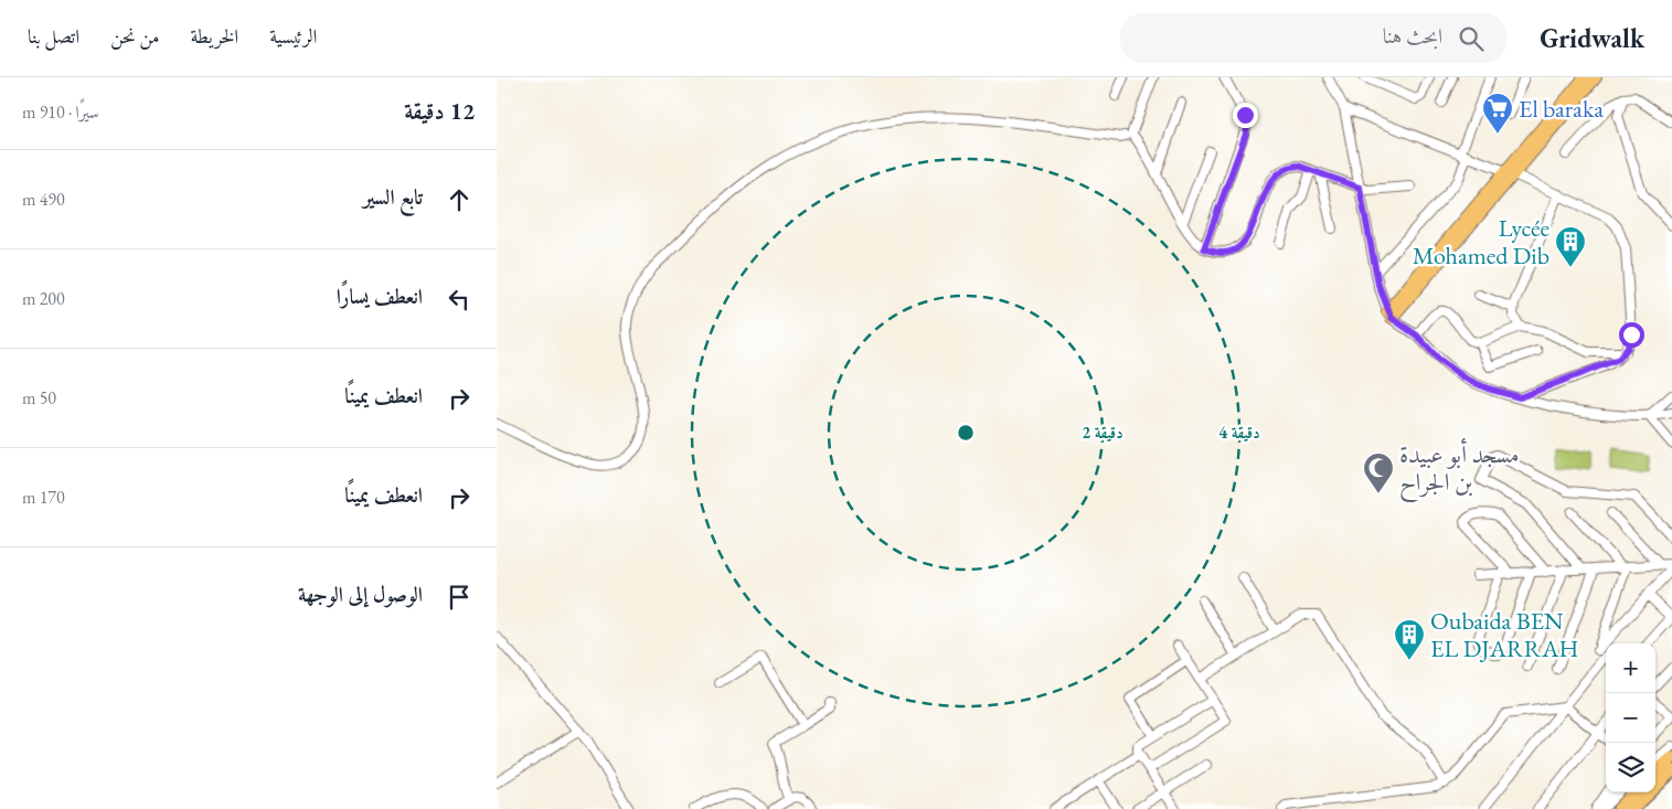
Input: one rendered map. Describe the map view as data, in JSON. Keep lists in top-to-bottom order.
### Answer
{
  "places": {
    "supermarket": ["El baraka"],
    "building": ["Lycée Mohamed Dib", "Oubaida BEN EL DJARRAH"],
    "mosque": ["مسجد أبو عبيدة بن الجراح"]
  },
  "page": {
    "header": "Gridwalk",
    "search": "ابحث هنا",
    "nav": [
      "الرئيسية",
      "الخريطة",
      "من نحن",
      "اتصل بنا"
    ],
    "heading": ["12 دقيقة", "سيرًا · 910 m"],
    "list": [
      ["تابع السير", "490 m"],
      ["انعطف يسارًا", "200 m"],
      ["انعطف يمينًا", "50 m"],
      ["انعطف يمينًا", "170 m"],
      "الوصول إلى الوجهة"
    ],
    "map_buttons": ["+", "−"]
  },
  "rings": ["2 دقيقة", "4 دقيقة"]
}
